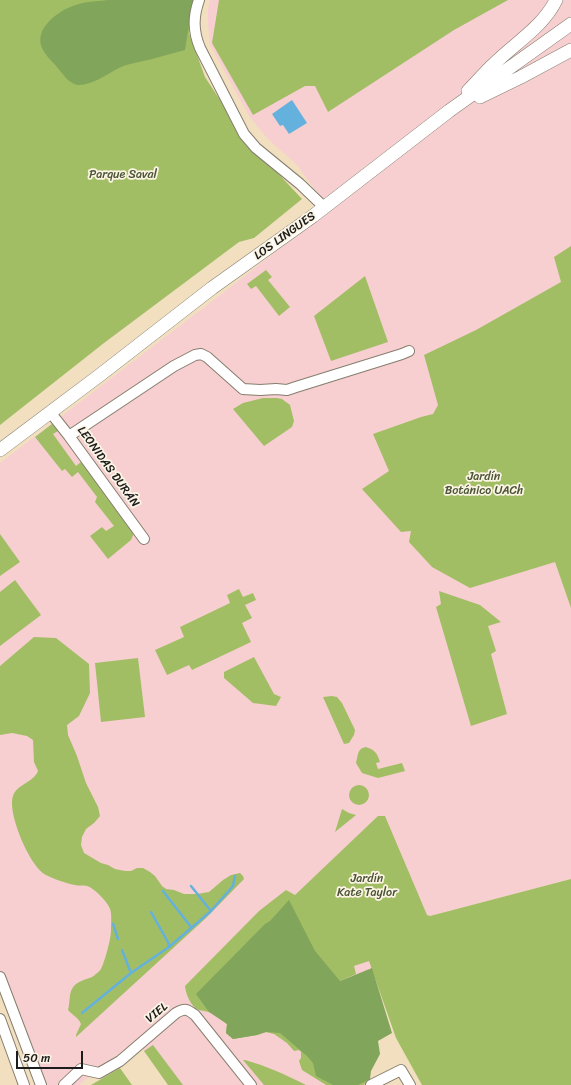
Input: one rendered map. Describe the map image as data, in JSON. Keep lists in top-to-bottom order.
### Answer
{
  "streets": {
    "main road": ["LOS LINGUES"],
    "street": ["LEONIDAS DURÁN", "VIEL"]
  },
  "crossings": [
    ["LOS LINGUES", "LEONIDAS DURÁN"]
  ],
  "parks": ["Parque Saval", "Jardín Botánico UACh", "Jardín Kate Taylor"],
  "scale_bar": "50 m"
}
